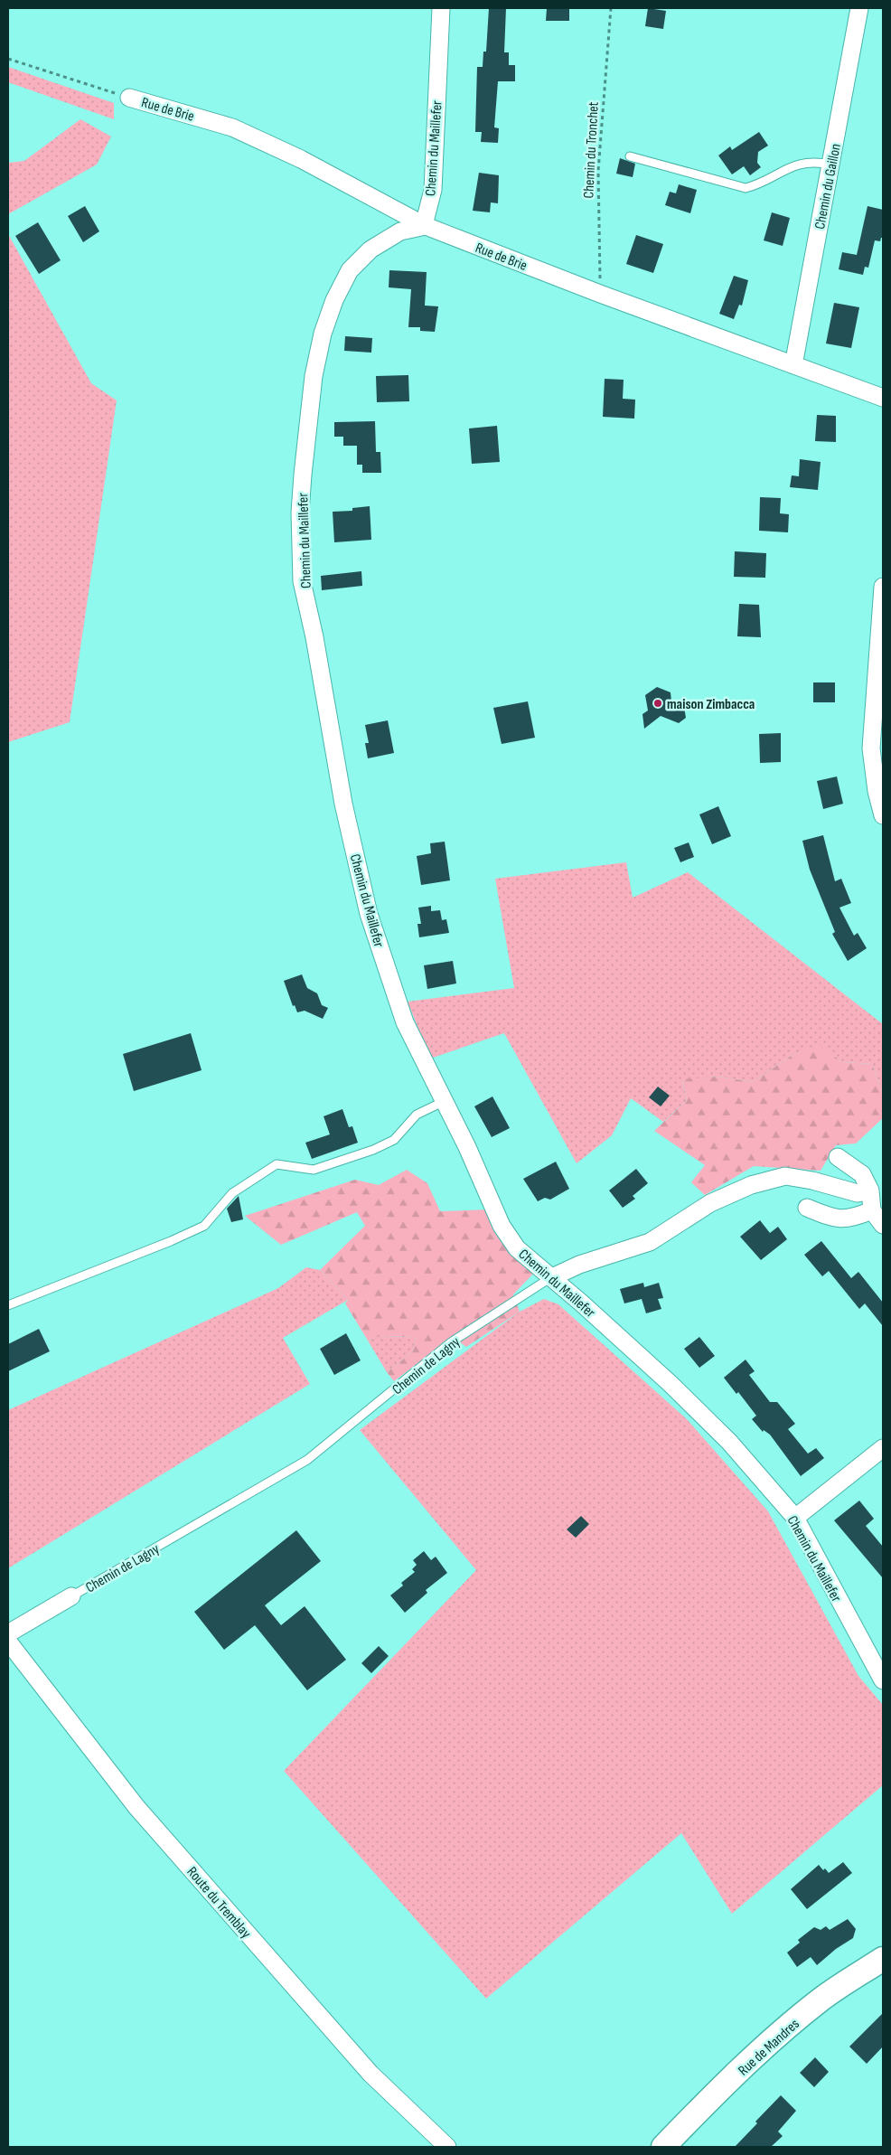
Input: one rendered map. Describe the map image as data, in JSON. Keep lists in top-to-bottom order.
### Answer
{
  "streets": {
    "street": [
      "Rue de Brie",
      "Chemin du Maillefer",
      "Chemin du Gaillon",
      "Chemin de Lagny",
      "Route du Tremblay",
      "Rue de Mandres"
    ],
    "path": ["Chemin du Tronchet"]
  },
  "crossings": [
    ["Rue de Brie", "Chemin du Maillefer"],
    ["Rue de Brie", "Chemin du Tronchet"],
    ["Rue de Brie", "Chemin du Gaillon"],
    ["Chemin du Maillefer", "Chemin de Lagny"]
  ],
  "places": ["maison Zimbacca"]
}
